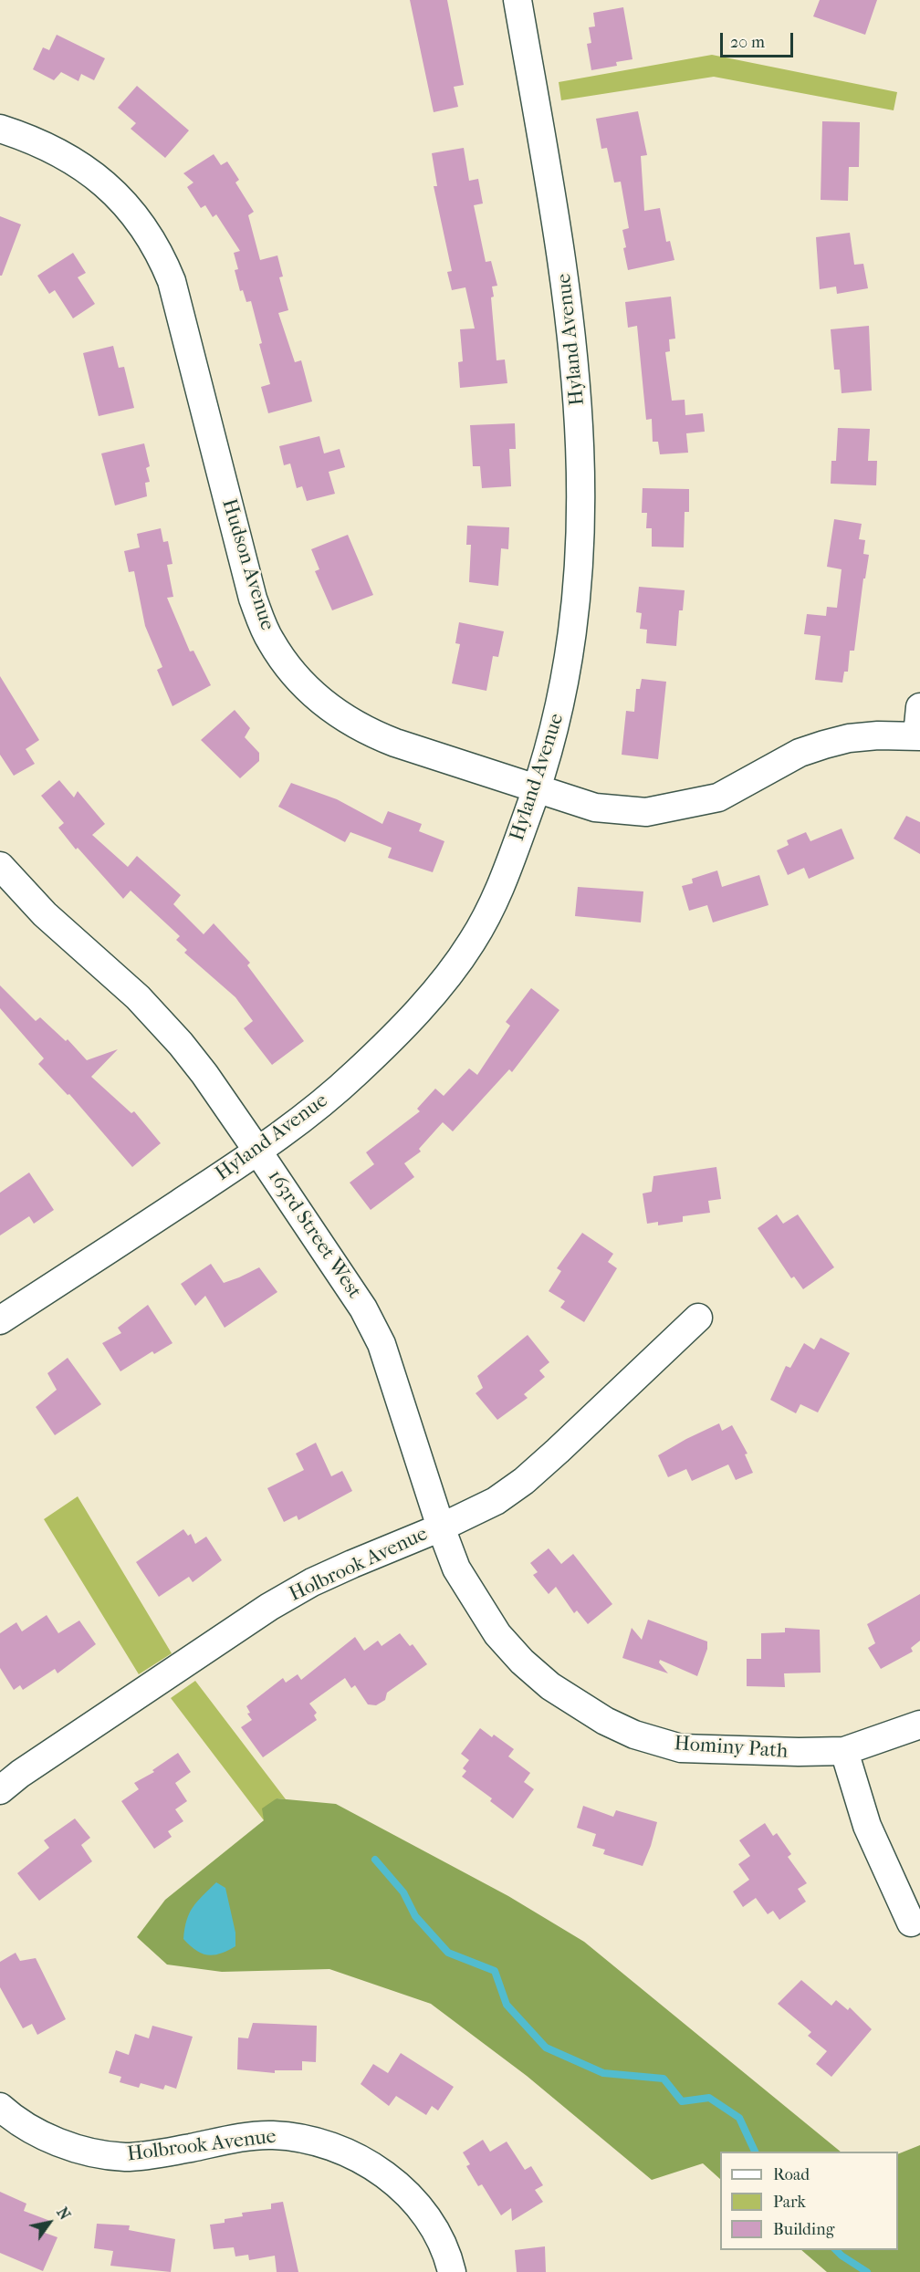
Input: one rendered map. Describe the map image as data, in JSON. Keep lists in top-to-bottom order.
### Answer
{
  "streets": {
    "street": [
      "Hyland Avenue",
      "Hudson Avenue",
      "163rd Street West",
      "Holbrook Avenue",
      "Hominy Path"
    ]
  },
  "crossings": [
    ["Hyland Avenue", "Hudson Avenue"],
    ["Hyland Avenue", "163rd Street West"],
    ["163rd Street West", "Holbrook Avenue"],
    ["163rd Street West", "Hominy Path"],
    ["Holbrook Avenue", "Hominy Path"]
  ],
  "legend": ["Road", "Park", "Building"],
  "scale_bar": "20 m",
  "north": "top right"
}
